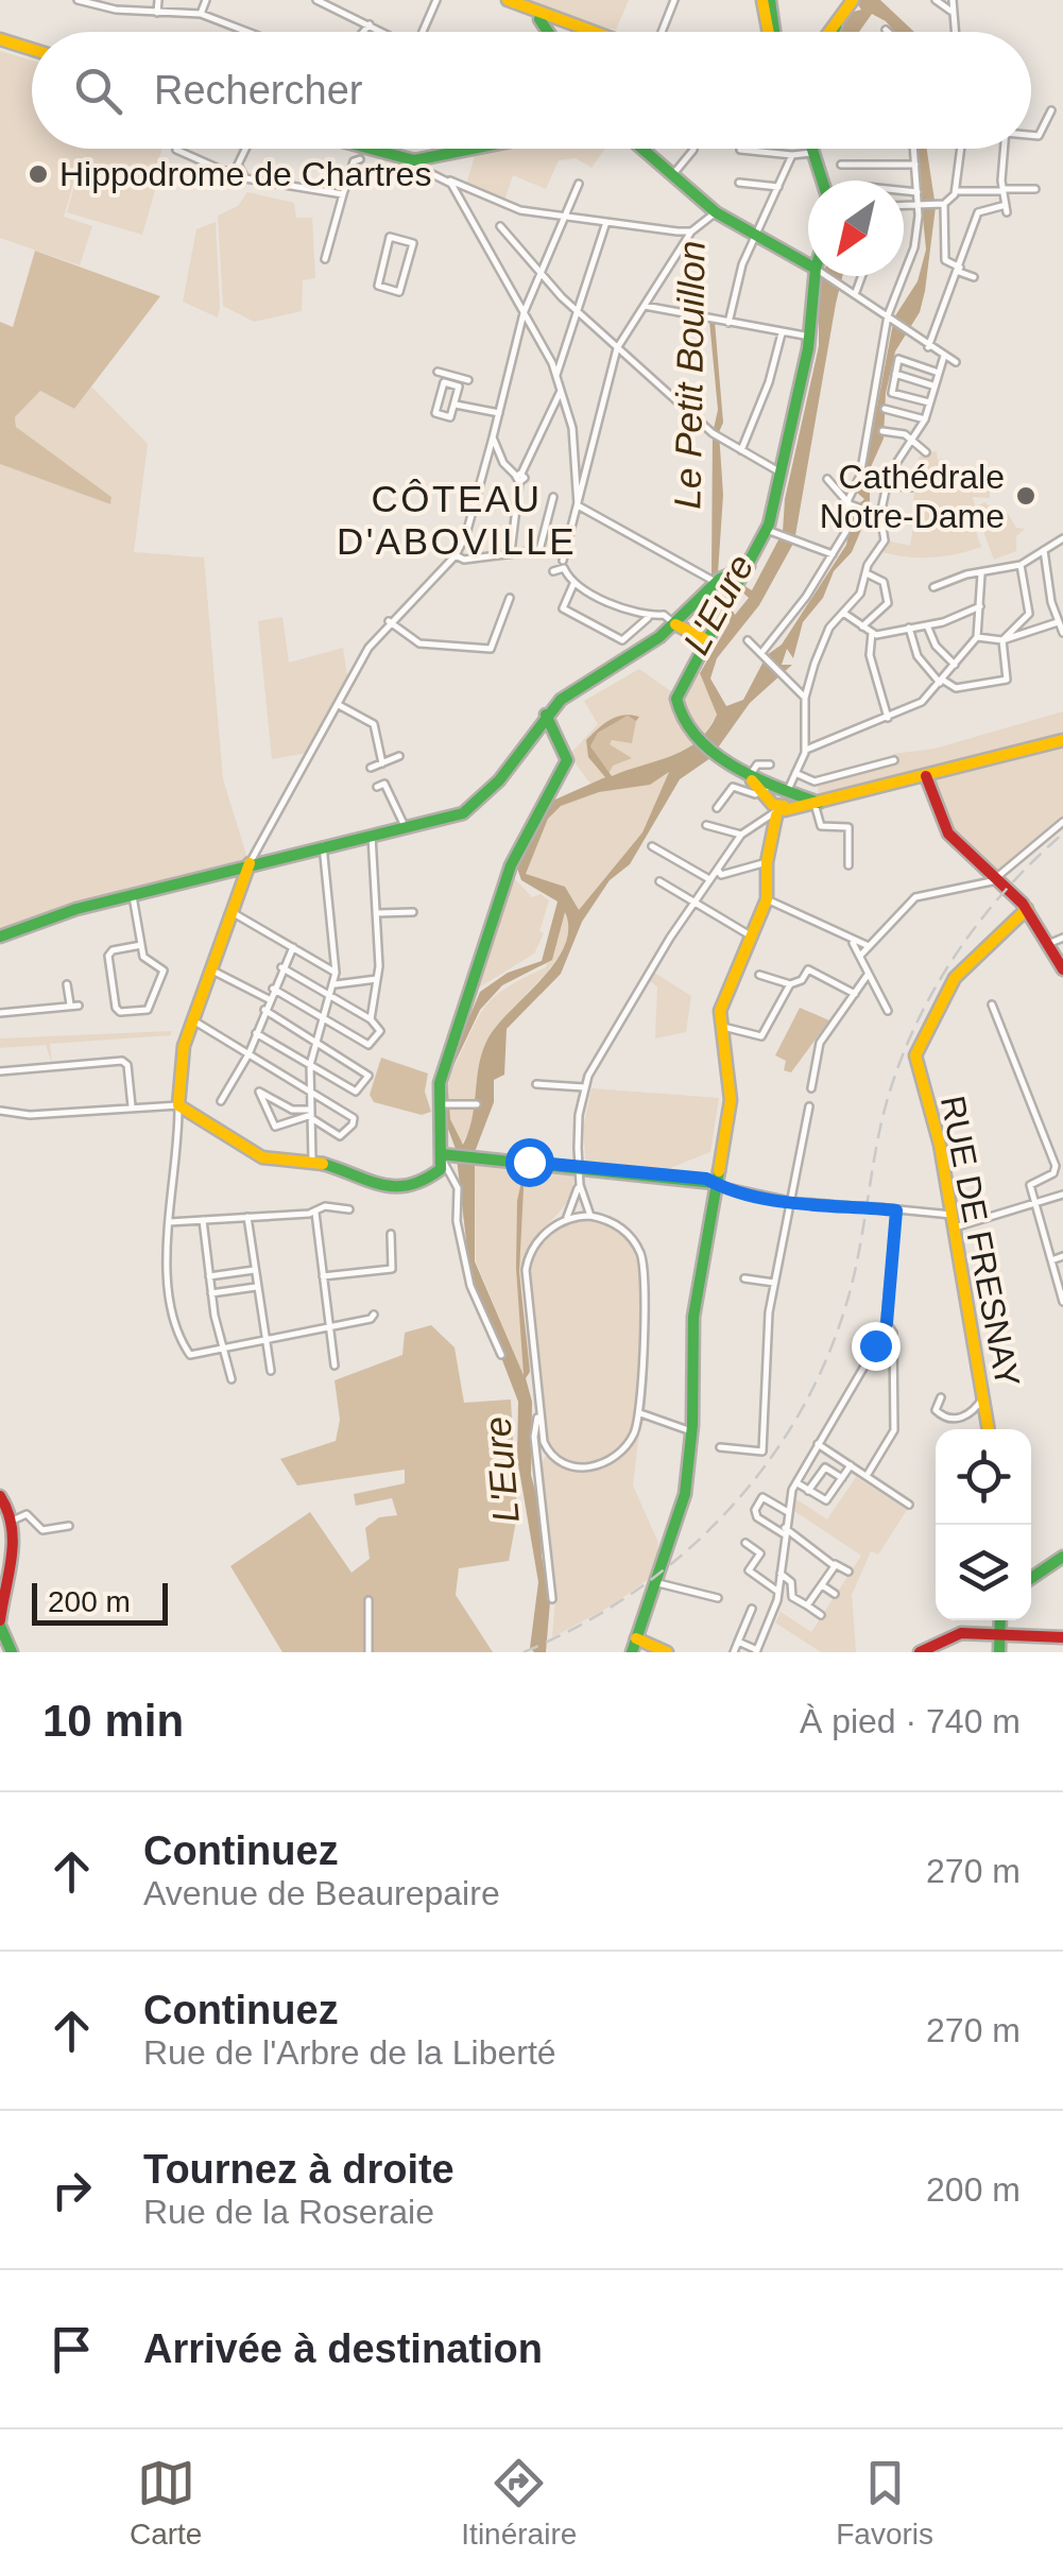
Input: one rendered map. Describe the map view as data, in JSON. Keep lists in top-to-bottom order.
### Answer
{
  "streets": {
    "main road": ["RUE DE FRESNAY"]
  },
  "districts": ["CÔTEAU D'ABOVILLE"],
  "water": ["Le Petit Bouillon", "L'Eure"],
  "places": ["Hippodrome de Chartres", "Cathédrale Notre-Dame"],
  "scale_bar": "200 m",
  "north": "bottom left",
  "page": {
    "search": "Rechercher",
    "scale": "200 m",
    "heading": ["10 min", "À pied · 740 m"],
    "list": [
      ["Continuez", "Avenue de Beaurepaire", "270 m"],
      ["Continuez", "Rue de l'Arbre de la Liberté", "270 m"],
      ["Tournez à droite", "Rue de la Roseraie", "200 m"],
      "Arrivée à destination"
    ],
    "nav": ["Carte", "Itinéraire", "Favoris"]
  }
}
